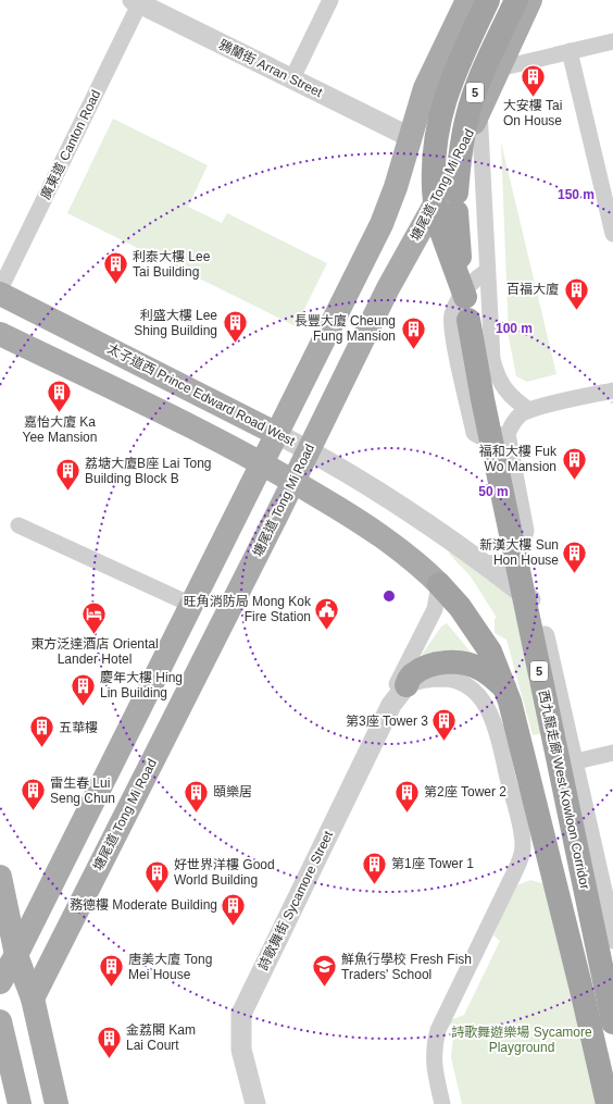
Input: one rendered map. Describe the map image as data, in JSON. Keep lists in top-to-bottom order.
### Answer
{
  "streets": {
    "highway": ["5", "西九龍走廊 West Kowloon Corridor"],
    "main road": ["塘尾道 Tong Mi Road", "太子道西 Prince Edward Road West"],
    "street": ["鴉蘭街 Arran Street", "廣東道 Canton Road", "詩歌舞街 Sycamore Street"]
  },
  "crossings": [
    ["鴉蘭街 Arran Street", "廣東道 Canton Road"],
    ["塘尾道 Tong Mi Road", "太子道西 Prince Edward Road West"]
  ],
  "parks": ["詩歌舞遊樂場 Sycamore Playground"],
  "places": {
    "building": [
      "大安樓 Tai On House",
      "利泰大樓 Lee Tai Building",
      "百福大廈",
      "利盛大樓 Lee Shing Building",
      "長豐大廈 Cheung Fung Mansion",
      "嘉怡大廈 Ka Yee Mansion",
      "福和大樓 Fuk Wo Mansion",
      "荔塘大廈B座 Lai Tong Building Block B",
      "新漢大樓 Sun Hon House",
      "慶年大樓 Hing Lin Building",
      "第3座 Tower 3",
      "五華樓",
      "雷生春 Lui Seng Chun",
      "頤樂居",
      "第2座 Tower 2",
      "第1座 Tower 1",
      "好世界洋樓 Good World Building",
      "務德樓 Moderate Building",
      "唐美大廈 Tong Mei House",
      "金荔閣 Kam Lai Court"
    ],
    "public building": ["旺角消防局 Mong Kok Fire Station"],
    "hotel": ["東方泛達酒店 Oriental Lander Hotel"],
    "school or university": ["鮮魚行學校 Fresh Fish Traders' School"]
  },
  "rings": ["150 m", "100 m", "50 m"]
}
